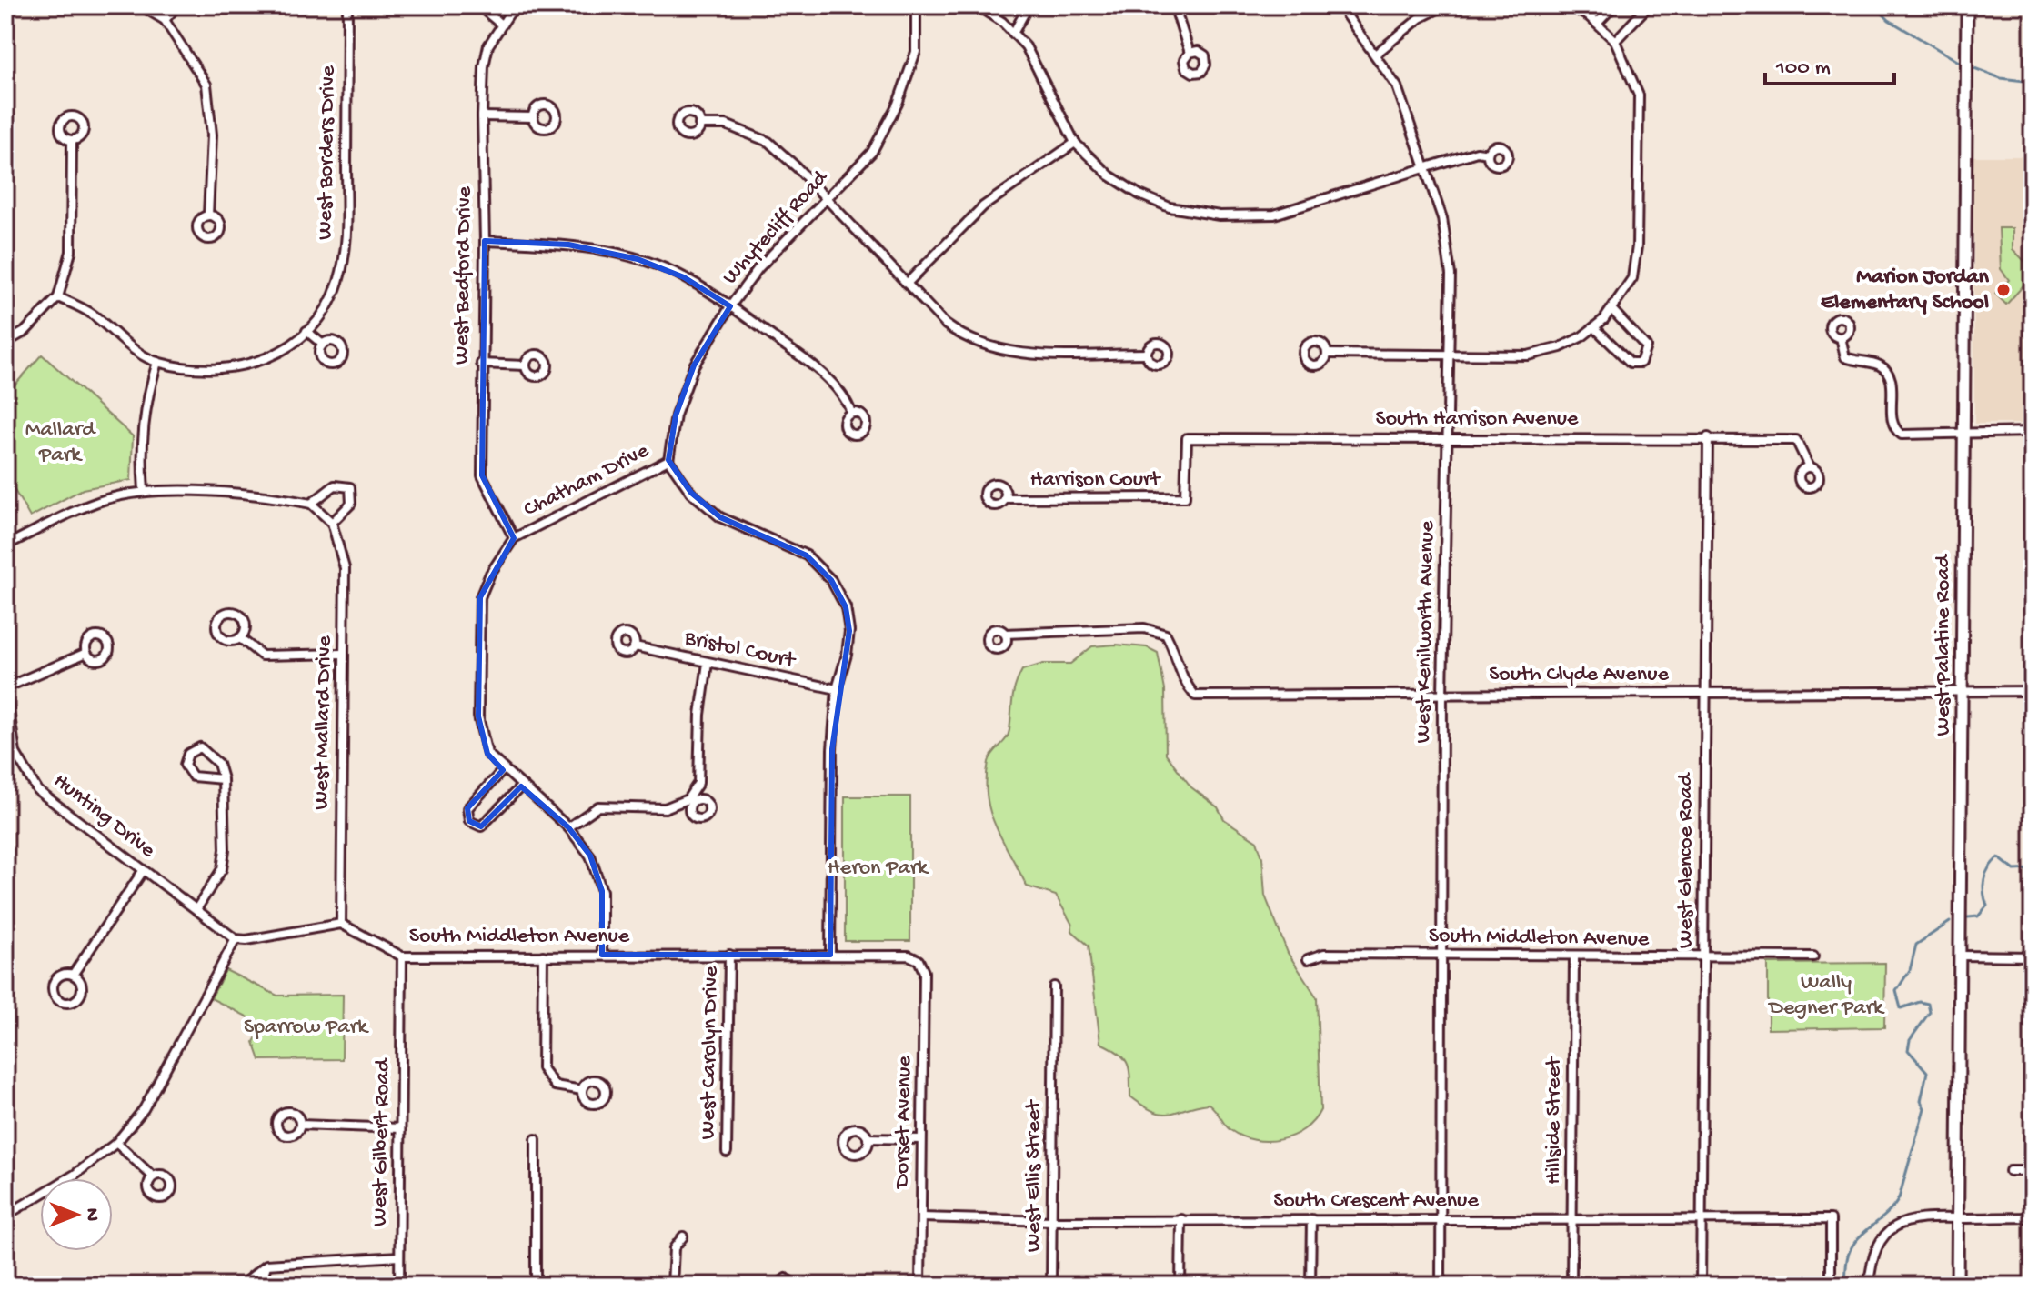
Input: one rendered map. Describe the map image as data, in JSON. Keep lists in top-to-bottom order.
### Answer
{
  "streets": {
    "main road": ["West Palatine Road"],
    "street": [
      "West Borders Drive",
      "Whytecliff Road",
      "West Bedford Drive",
      "South Harrison Avenue",
      "Harrison Court",
      "Chatham Drive",
      "West Kenilworth Avenue",
      "Bristol Court",
      "South Clyde Avenue",
      "West Mallard Drive",
      "Hunting Drive",
      "West Glencoe Road",
      "South Middleton Avenue",
      "West Carolyn Drive",
      "Hillside Street",
      "Dorset Avenue",
      "West Gilbert Road",
      "West Ellis Street",
      "South Crescent Avenue"
    ]
  },
  "crossings": [
    ["Whytecliff Road", "Chatham Drive"],
    ["West Bedford Drive", "Chatham Drive"],
    ["South Harrison Avenue", "Harrison Court"],
    ["South Harrison Avenue", "West Kenilworth Avenue"],
    ["South Harrison Avenue", "West Glencoe Road"],
    ["Chatham Drive", "South Middleton Avenue"],
    ["West Kenilworth Avenue", "South Clyde Avenue"],
    ["West Kenilworth Avenue", "South Middleton Avenue"],
    ["West Kenilworth Avenue", "South Crescent Avenue"],
    ["West Palatine Road", "South Clyde Avenue"],
    ["South Clyde Avenue", "West Glencoe Road"],
    ["West Mallard Drive", "South Middleton Avenue"],
    ["West Glencoe Road", "South Middleton Avenue"],
    ["West Glencoe Road", "South Crescent Avenue"],
    ["South Middleton Avenue", "West Carolyn Drive"],
    ["South Middleton Avenue", "Hillside Street"],
    ["South Middleton Avenue", "Dorset Avenue"],
    ["South Middleton Avenue", "West Gilbert Road"],
    ["Hillside Street", "South Crescent Avenue"],
    ["Dorset Avenue", "South Crescent Avenue"],
    ["West Ellis Street", "South Crescent Avenue"]
  ],
  "parks": [
    "Mallard Park",
    "Heron Park",
    "Wally Degner Park",
    "Sparrow Park"
  ],
  "places": ["Marion Jordan Elementary School"],
  "scale_bar": "100 m",
  "north": "right"
}
